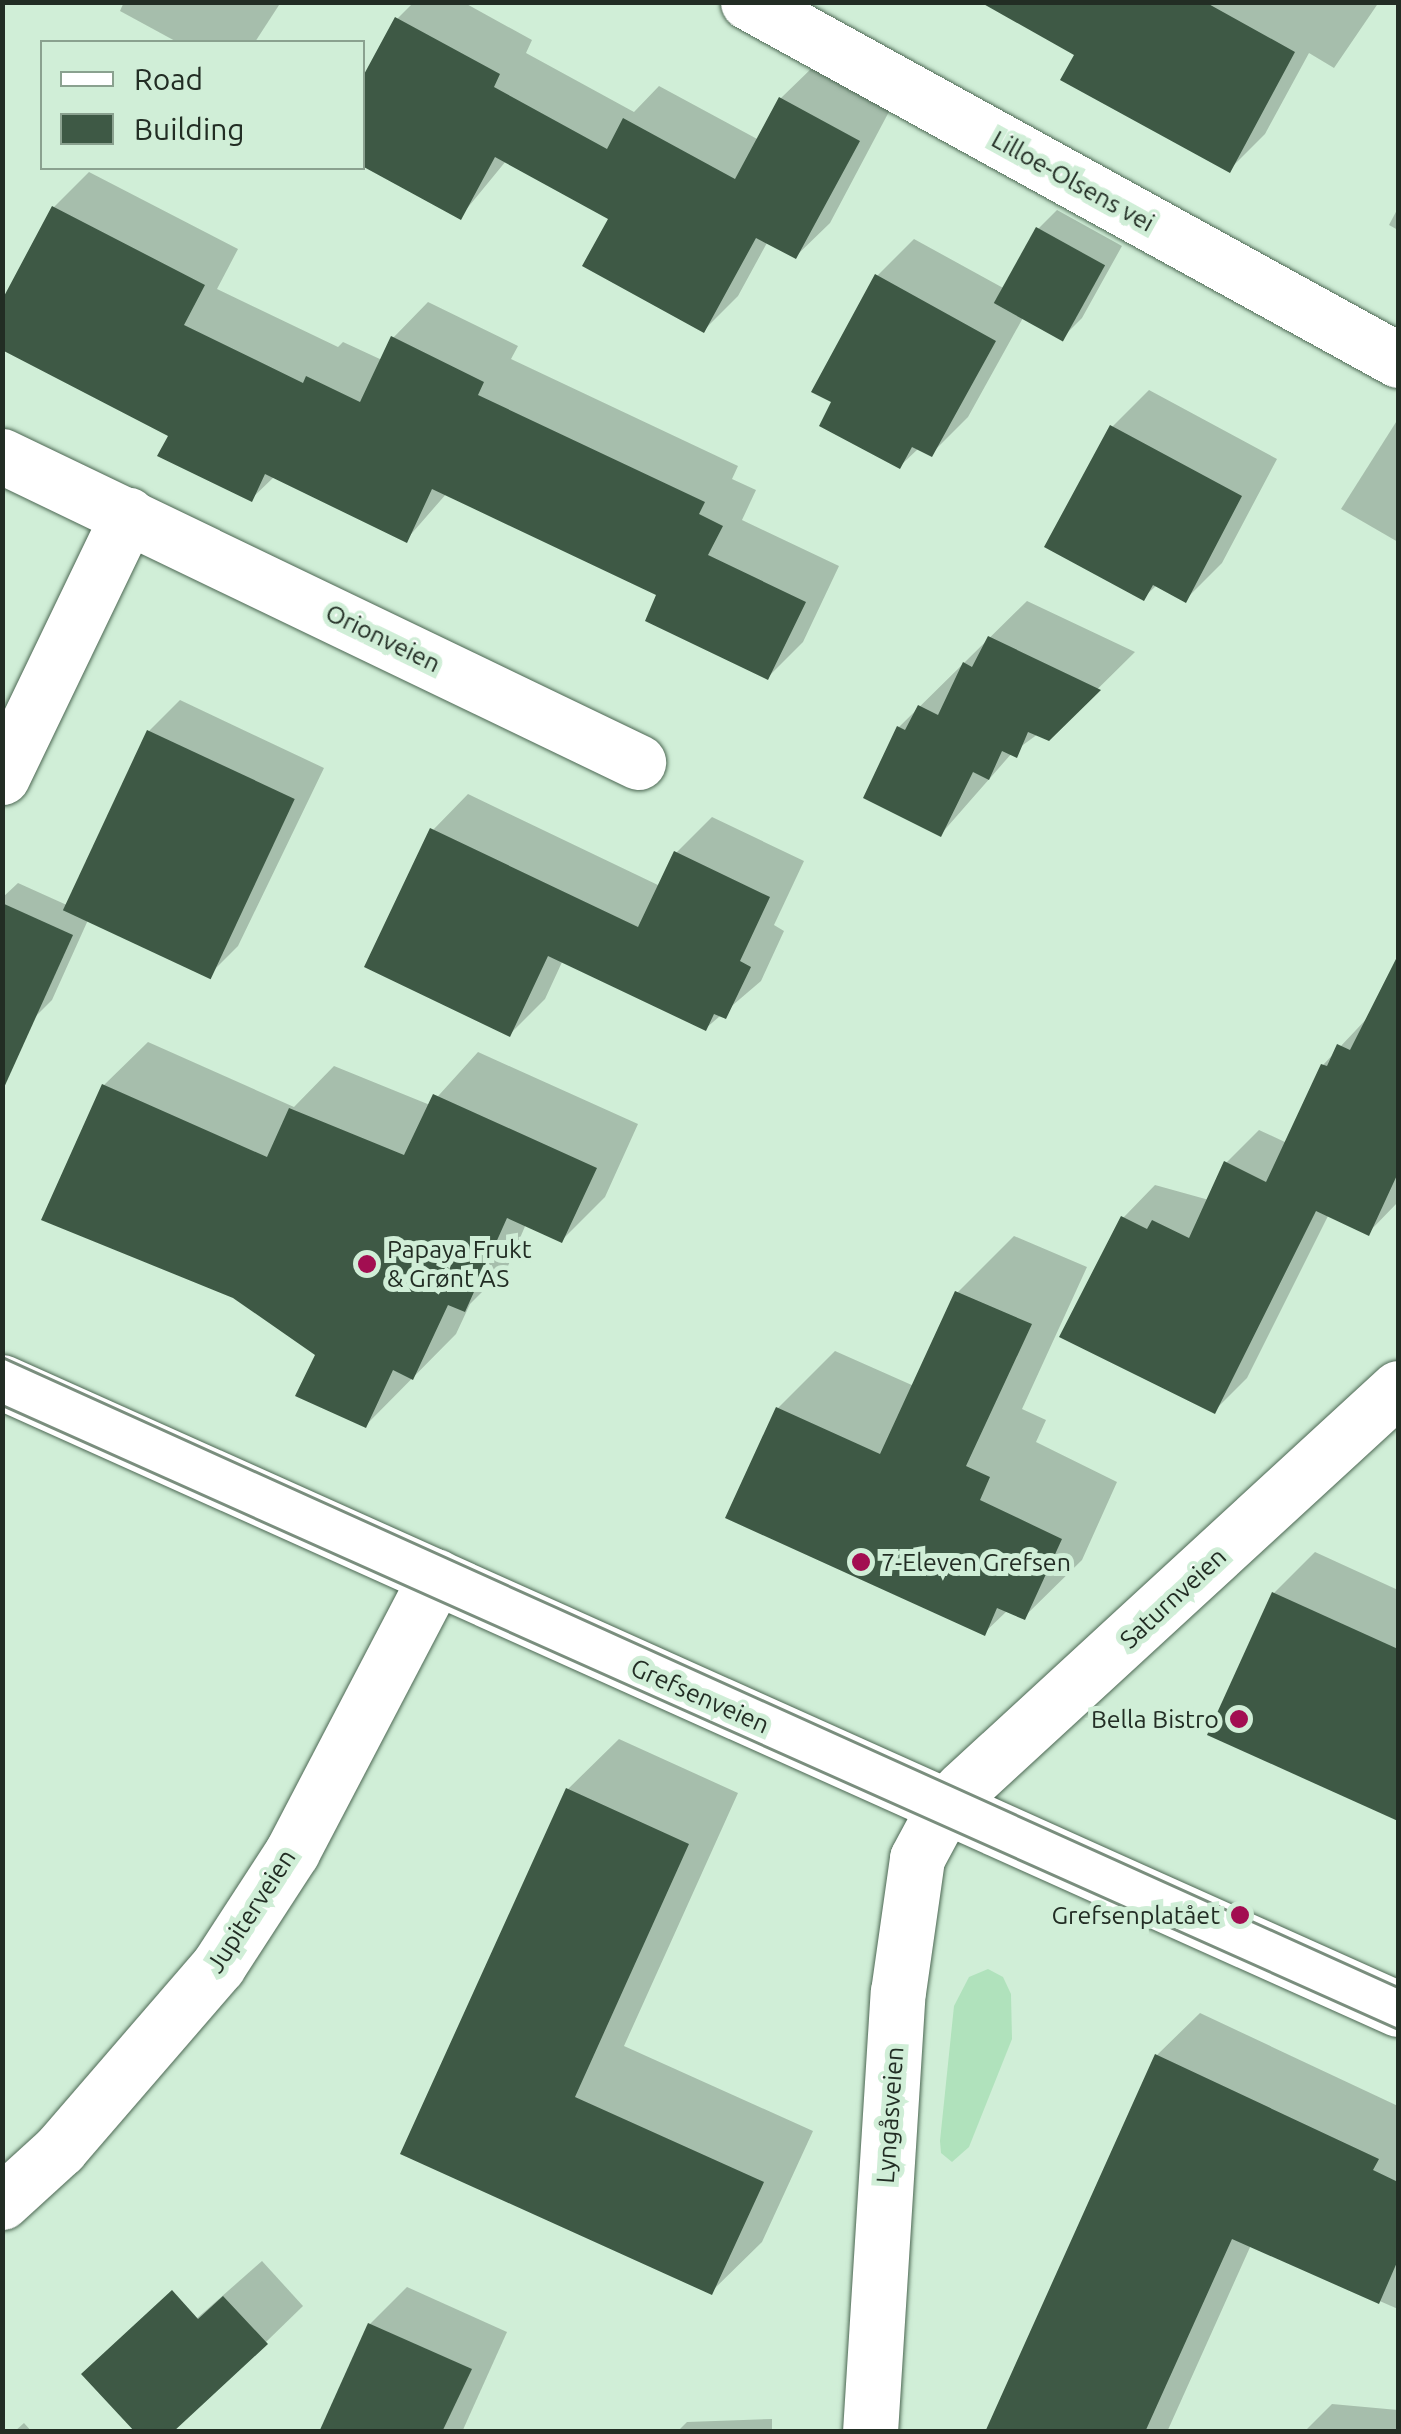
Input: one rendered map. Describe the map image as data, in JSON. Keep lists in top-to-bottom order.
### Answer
{
  "streets": {
    "street": [
      "Lilloe-Olsens vei",
      "Orionveien",
      "Saturnveien",
      "Grefsenveien",
      "Jupiterveien",
      "Lyngåsveien"
    ]
  },
  "crossings": [
    ["Saturnveien", "Grefsenveien"],
    ["Saturnveien", "Lyngåsveien"],
    ["Grefsenveien", "Jupiterveien"],
    ["Grefsenveien", "Lyngåsveien"]
  ],
  "places": [
    "Papaya Frukt & Grønt AS",
    "7-Eleven Grefsen",
    "Bella Bistro",
    "Grefsenplatået"
  ],
  "legend": ["Road", "Building"]
}
